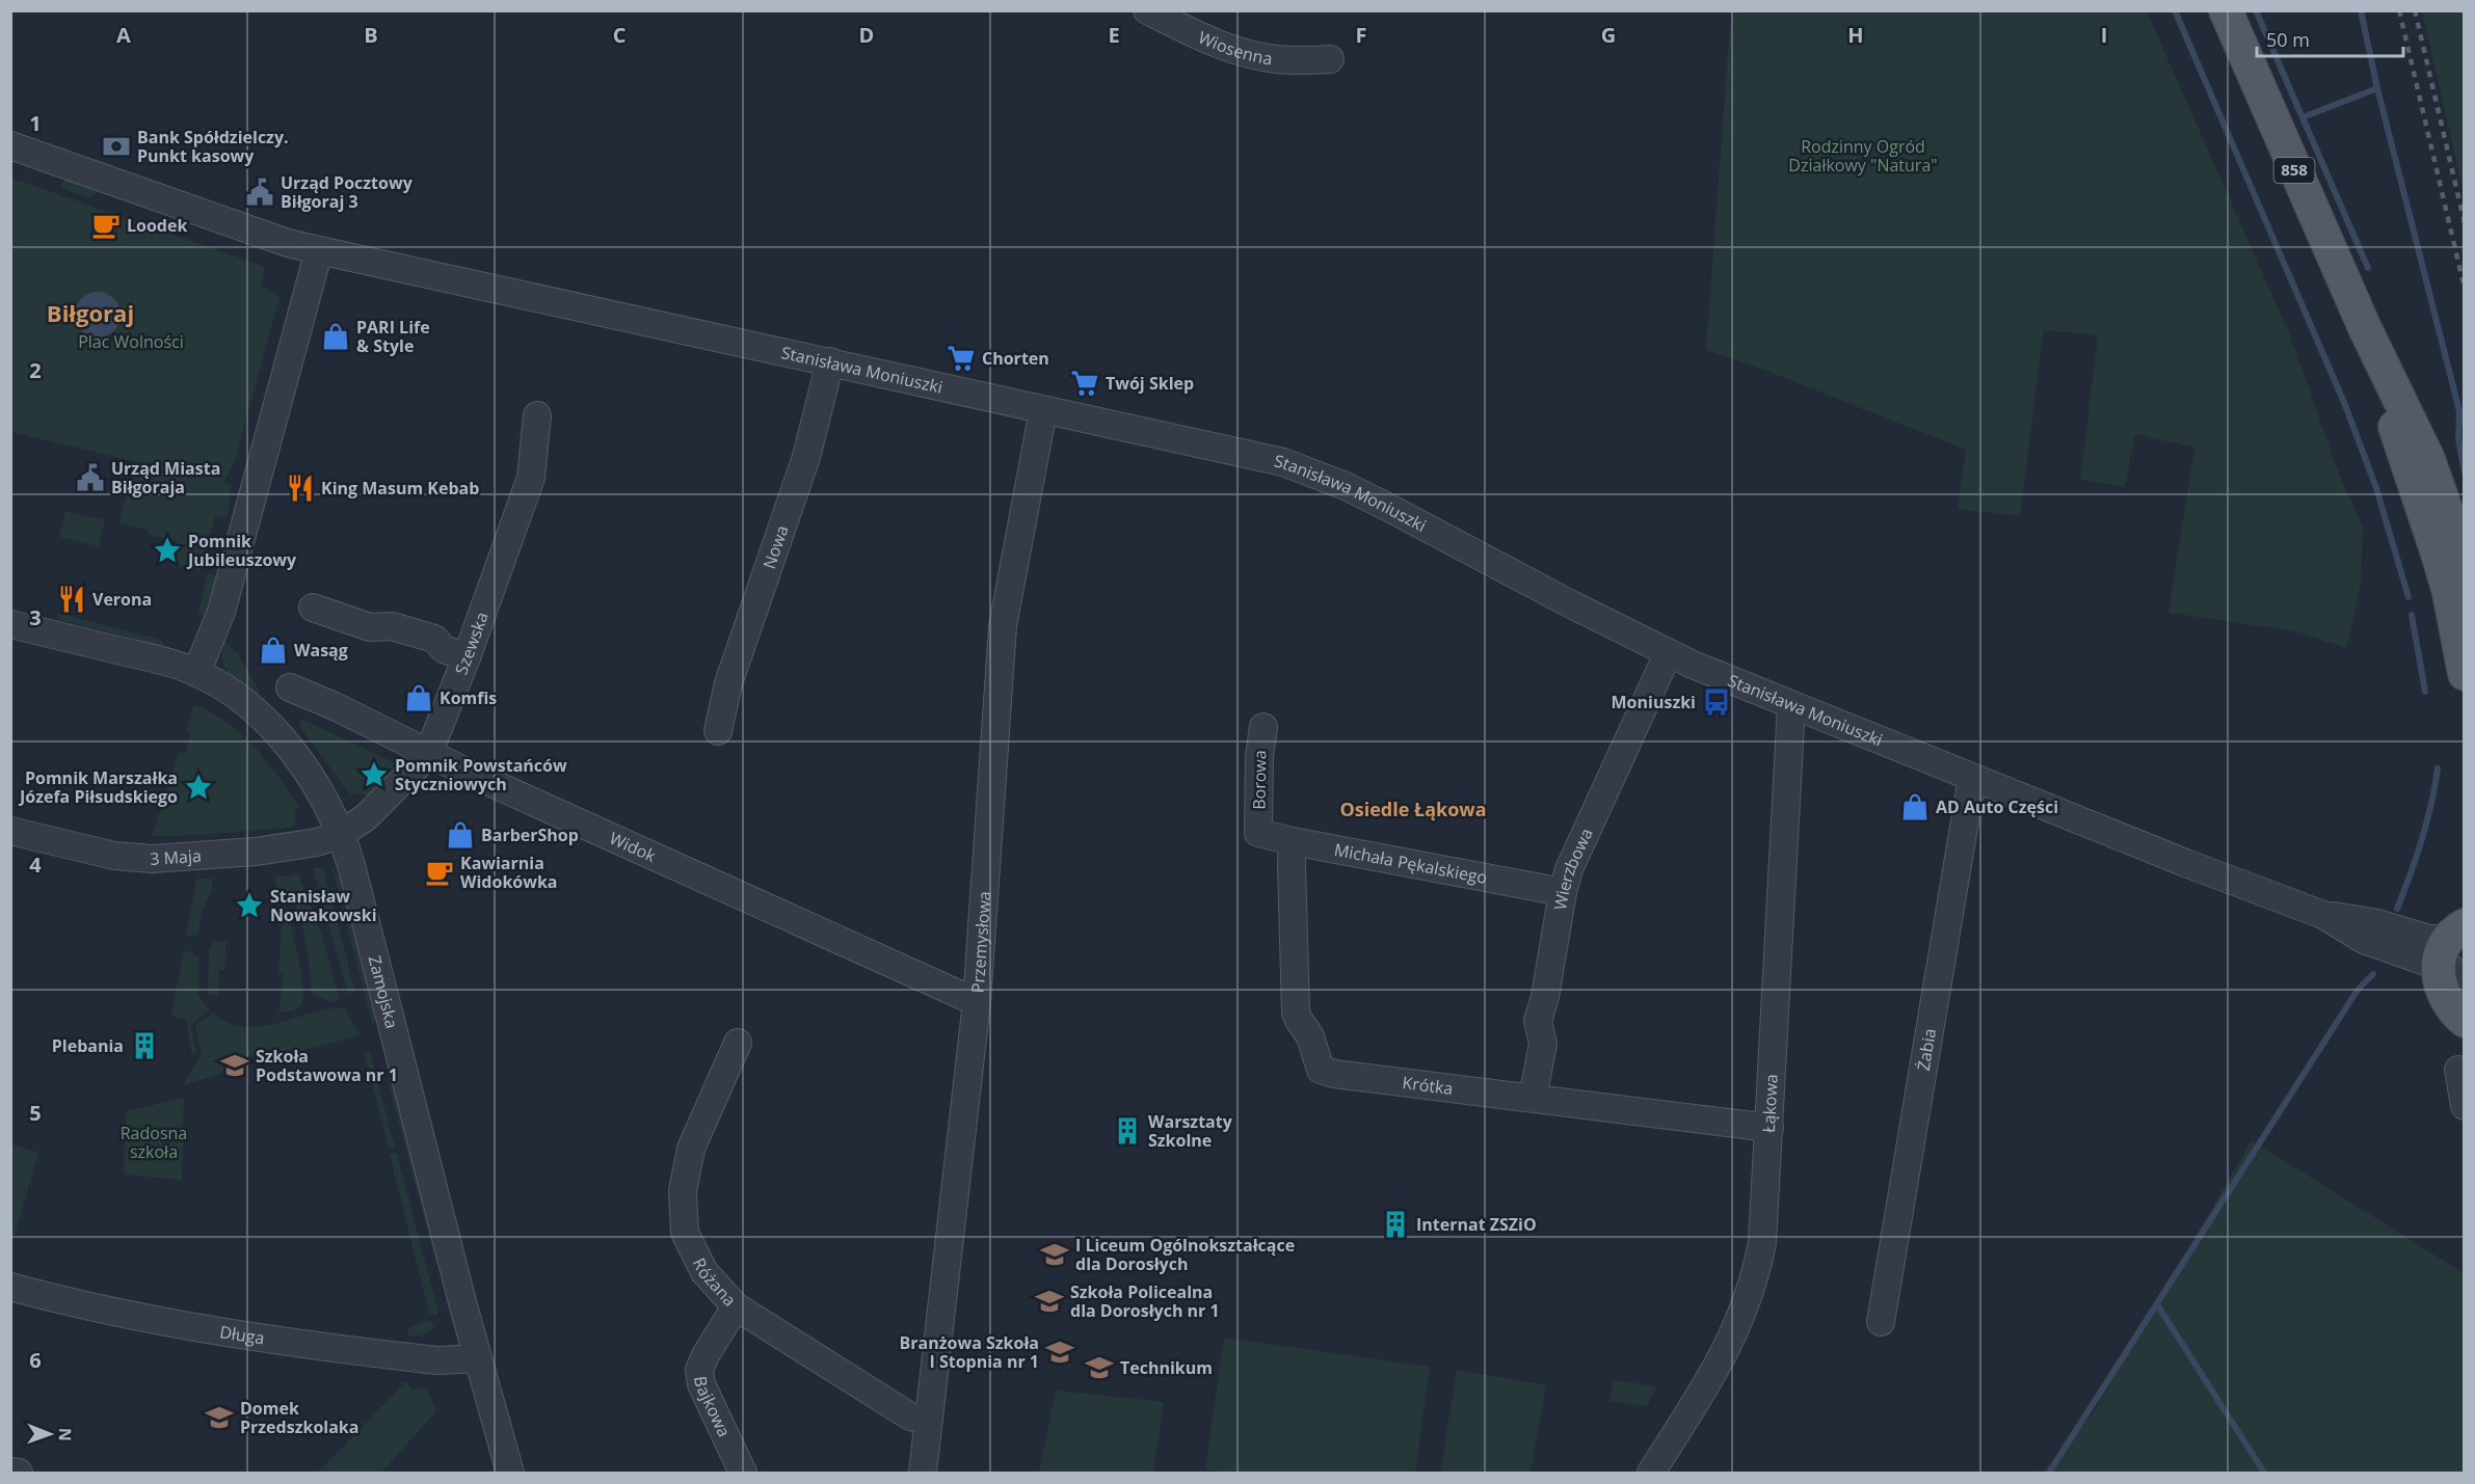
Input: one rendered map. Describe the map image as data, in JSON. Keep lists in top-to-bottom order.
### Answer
{
  "streets": {
    "main road": ["858"],
    "street": [
      "Wiosenna",
      "Stanisława Moniuszki",
      "Nowa",
      "Szewska",
      "Borowa",
      "Widok",
      "3 Maja",
      "Michała Pękalskiego",
      "Wierzbowa",
      "Przemysłowa",
      "Zamojska",
      "Żabia",
      "Krótka",
      "Łąkowa",
      "Różana",
      "Długa",
      "Bajkowa"
    ]
  },
  "crossings": [
    ["Stanisława Moniuszki", "Nowa"],
    ["Stanisława Moniuszki", "Wierzbowa"],
    ["Stanisława Moniuszki", "Przemysłowa"],
    ["Stanisława Moniuszki", "Żabia"],
    ["Stanisława Moniuszki", "Łąkowa"],
    ["Szewska", "Widok"],
    ["Szewska", "3 Maja"],
    ["Szewska", "Zamojska"],
    ["Borowa", "Michała Pękalskiego"],
    ["Widok", "Przemysłowa"],
    ["3 Maja", "Zamojska"],
    ["Michała Pękalskiego", "Wierzbowa"],
    ["Michała Pękalskiego", "Krótka"],
    ["Wierzbowa", "Krótka"],
    ["Przemysłowa", "Różana"],
    ["Zamojska", "Długa"],
    ["Krótka", "Łąkowa"],
    ["Różana", "Bajkowa"]
  ],
  "districts": ["Biłgoraj", "Osiedle Łąkowa"],
  "parks": ["Rodzinny Ogród Działkowy \"Natura\"", "Plac Wolności", "Radosna szkoła"],
  "places": {
    "bank": ["Bank Spółdzielczy. Punkt kasowy"],
    "public building": ["Urząd Pocztowy Biłgoraj 3", "Urząd Miasta Biłgoraja"],
    "cafe": ["Loodek", "Kawiarnia Widokówka"],
    "shop": [
      "PARI Life & Style",
      "Wasąg",
      "Komfis",
      "AD Auto Części",
      "BarberShop"
    ],
    "supermarket": ["Chorten", "Twój Sklep"],
    "restaurant": ["King Masum Kebab", "Verona"],
    "place": [
      "Pomnik Jubileuszowy",
      "Pomnik Powstańców Styczniowych",
      "Pomnik Marszałka Józefa Piłsudskiego",
      "Stanisław Nowakowski"
    ],
    "bus stop": ["Moniuszki"],
    "building": ["Plebania", "Warsztaty Szkolne", "Internat ZSZiO"],
    "school or university": [
      "Szkoła Podstawowa nr 1",
      "I Liceum Ogólnokształcące dla Dorosłych",
      "Szkoła Policealna dla Dorosłych nr 1",
      "Branżowa Szkoła I Stopnia nr 1",
      "Technikum",
      "Domek Przedszkolaka"
    ]
  },
  "scale_bar": "50 m",
  "north": "right",
  "grid": {
    "columns": [
      "A",
      "B",
      "C",
      "D",
      "E",
      "F",
      "G",
      "H",
      "I"
    ],
    "rows": [
      "1",
      "2",
      "3",
      "4",
      "5",
      "6"
    ]
  }
}
